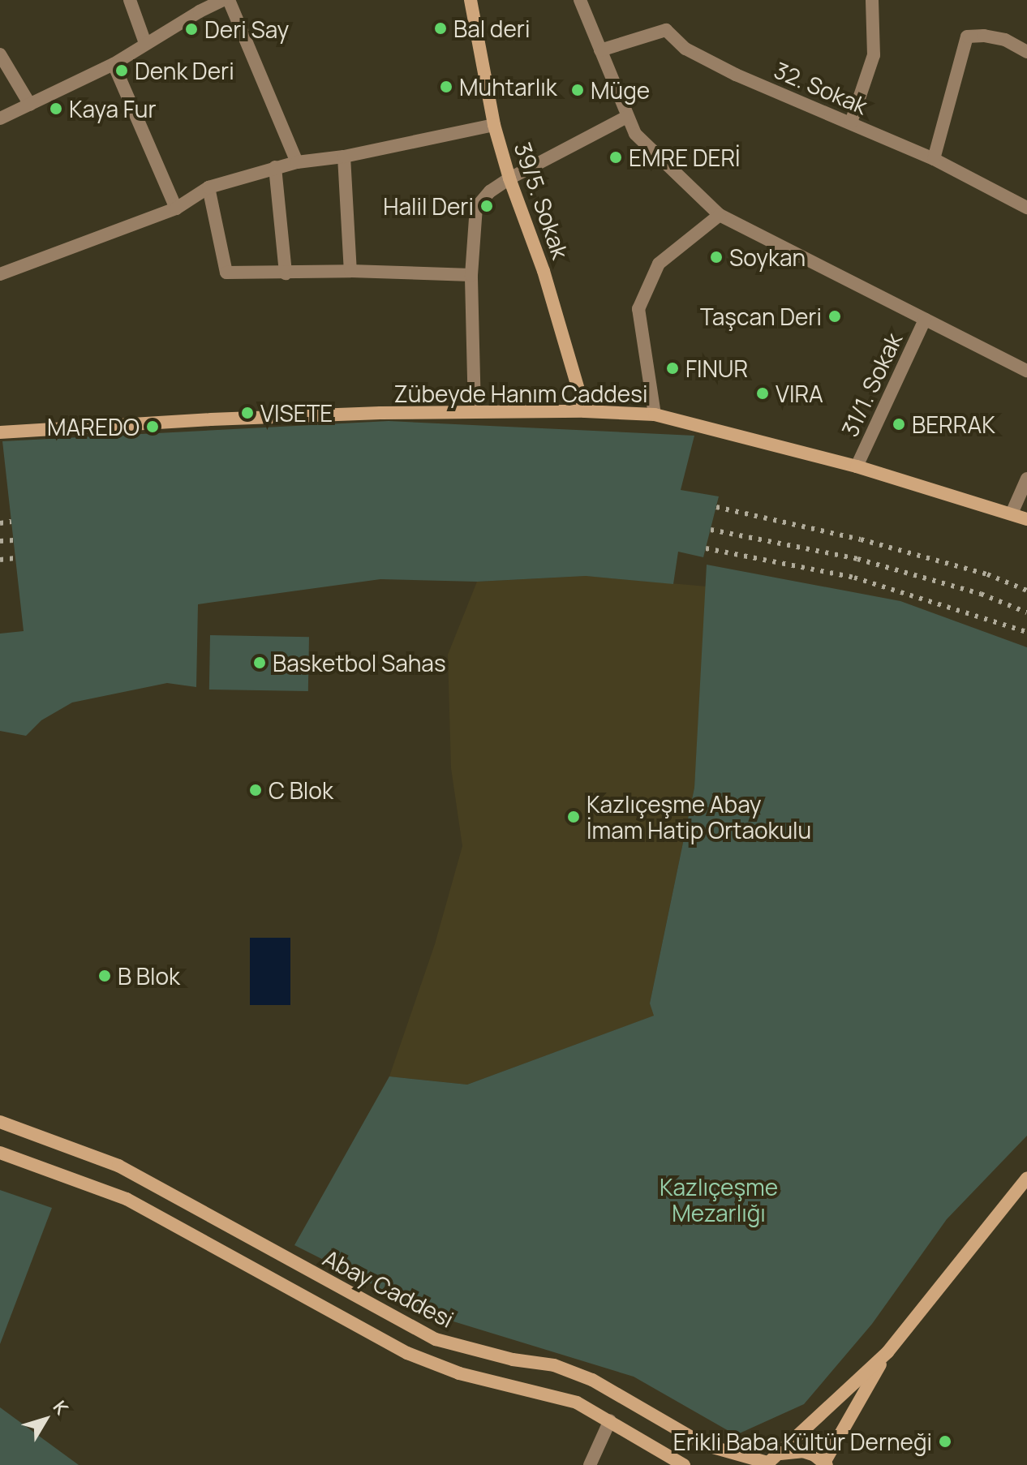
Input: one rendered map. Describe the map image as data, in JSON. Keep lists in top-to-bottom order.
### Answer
{
  "streets": {
    "street": [
      "32. Sokak",
      "39/5. Sokak",
      "31/1. Sokak",
      "Zübeyde Hanım Caddesi",
      "Abay Caddesi"
    ]
  },
  "crossings": [
    ["39/5. Sokak", "Zübeyde Hanım Caddesi"],
    ["31/1. Sokak", "Zübeyde Hanım Caddesi"]
  ],
  "parks": ["Kazlıçeşme Mezarlığı"],
  "places": [
    "Bal deri",
    "Deri Say",
    "Denk Deri",
    "Muhtarlık",
    "Müge",
    "Kaya Fur",
    "EMRE DERİ",
    "Halil Deri",
    "Soykan",
    "Taşcan Deri",
    "FINUR",
    "VIRA",
    "VISETE",
    "BERRAK",
    "MAREDO",
    "Basketbol Sahas",
    "C Blok",
    "Kazlıçeşme Abay İmam Hatip Ortaokulu",
    "B Blok",
    "Erikli Baba Kültür Derneği"
  ],
  "north": "top right"
}
